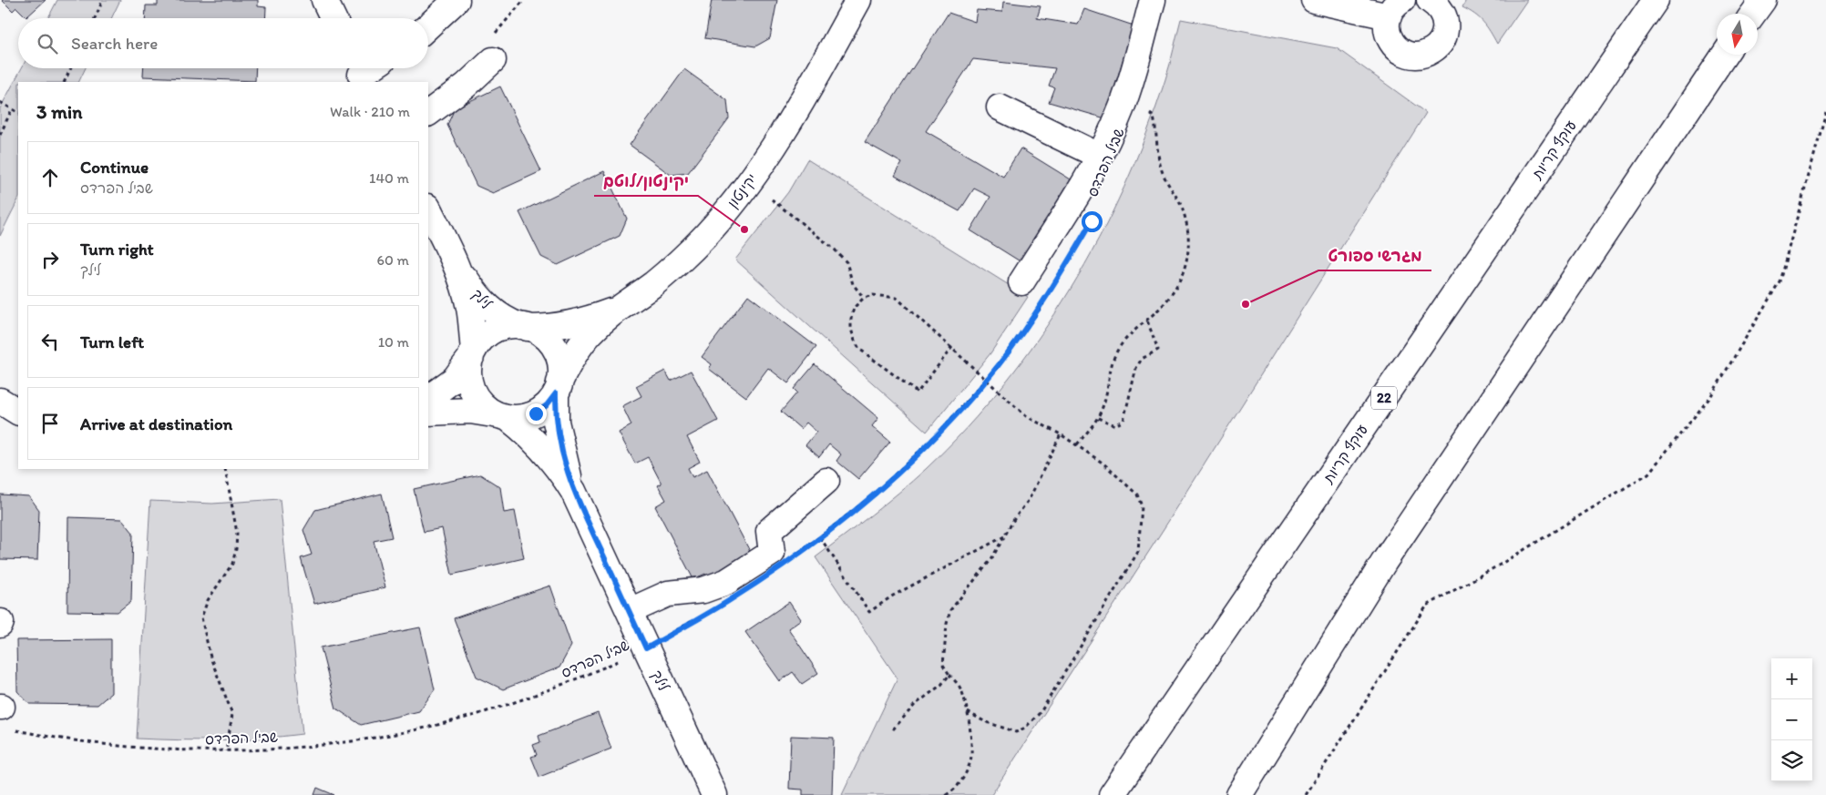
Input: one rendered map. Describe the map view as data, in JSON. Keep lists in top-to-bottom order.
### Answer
{
  "streets": {
    "main road": [
      "עוקף קריות",
      "יקינטון",
      "לילך",
      "22"
    ],
    "path": ["שביל הפרדס"]
  },
  "crossings": [
    ["שביל הפרדס", "לילך"],
    ["יקינטון", "לילך"]
  ],
  "places": ["יקינטון/לוטם", "מגרשי ספורט"],
  "north": "bottom",
  "page": {
    "search": "Search here",
    "heading": ["3 min", "Walk · 210 m"],
    "list": [
      ["Continue", "שביל הפרדס", "140 m"],
      ["Turn right", "לילך", "60 m"],
      ["Turn left", "10 m"],
      "Arrive at destination"
    ],
    "map_buttons": ["+", "−"]
  }
}
